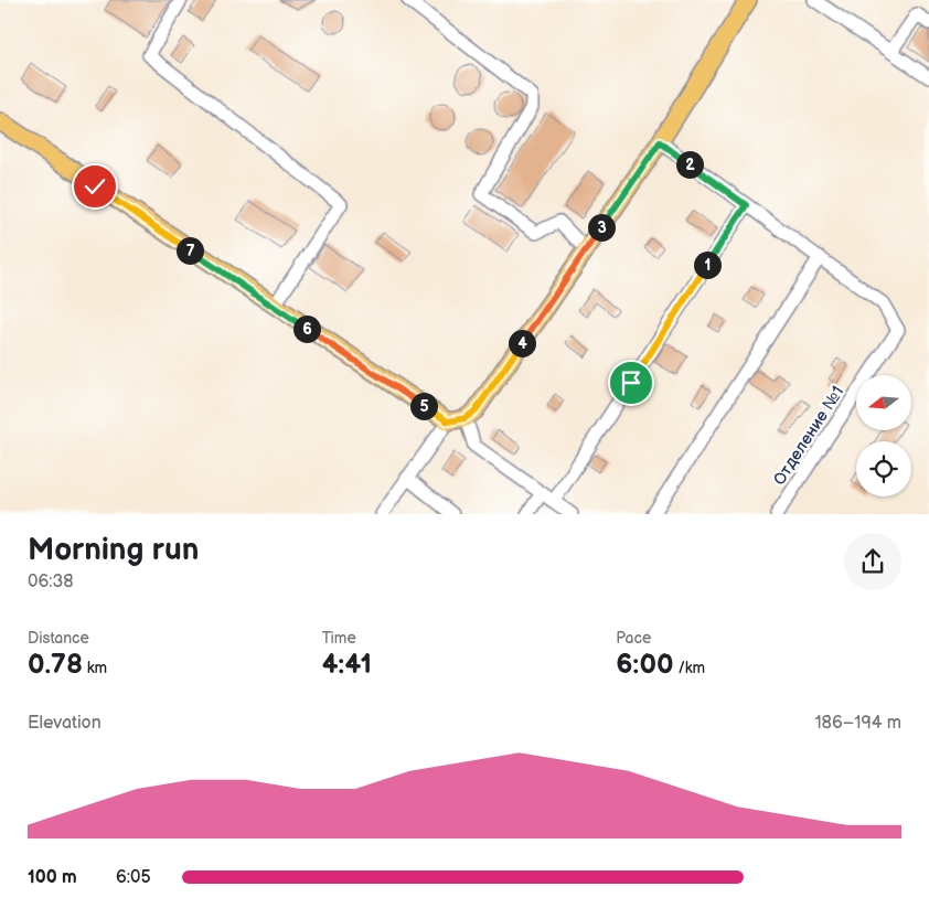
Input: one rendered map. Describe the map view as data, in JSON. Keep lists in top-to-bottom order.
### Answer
{
  "streets": {
    "street": ["Отделение №1"]
  },
  "north": "left",
  "page": {
    "pins": [
      "2",
      "3",
      "7",
      "1",
      "6",
      "4",
      "5"
    ],
    "heading": ["Morning run", "06:38"],
    "stats": [
      ["Distance", "0.78 km"],
      ["Time", "4:41"],
      ["Pace", "6:00 /km"]
    ],
    "chart": ["Elevation", "186–194 m"],
    "list": [
      {
        "name": "100 m",
        "note": "6:05"
      }
    ]
  }
}
